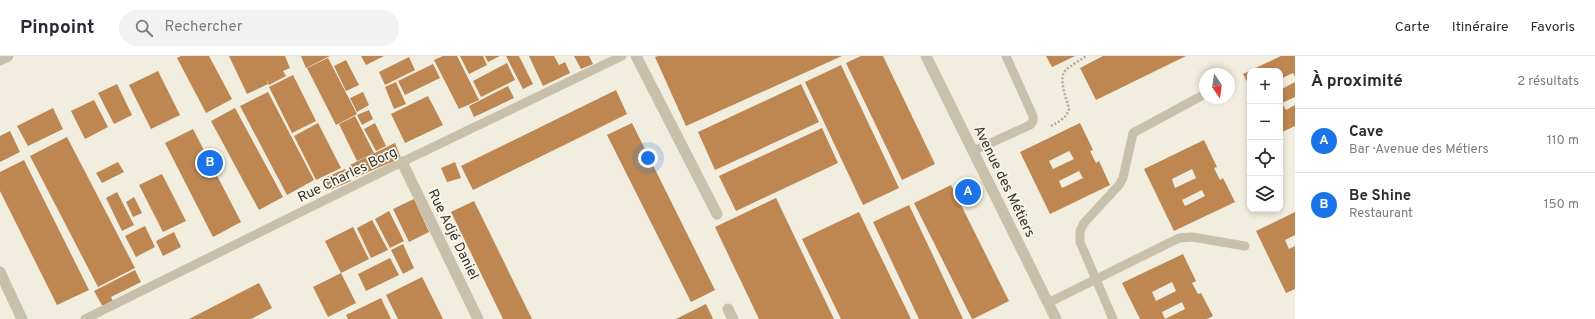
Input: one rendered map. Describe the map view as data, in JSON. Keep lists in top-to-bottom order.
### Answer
{
  "streets": {
    "street": ["Avenue des Métiers", "Rue Adjé Daniel"],
    "lane": ["Rue Charles Borg"]
  },
  "crossings": [
    ["Rue Charles Borg", "Rue Adjé Daniel"]
  ],
  "north": "bottom",
  "page": {
    "header": "Pinpoint",
    "search": "Rechercher",
    "nav": ["Carte", "Itinéraire", "Favoris"],
    "heading": ["À proximité", "2 résultats"],
    "map_buttons": ["+", "−"],
    "list": [
      {
        "mark": "A",
        "name": "Cave",
        "note": "Bar · Avenue des Métiers",
        "value": "110 m"
      },
      {
        "mark": "B",
        "name": "Be Shine",
        "note": "Restaurant",
        "value": "150 m"
      }
    ],
    "pins": ["B", "A"]
  }
}
